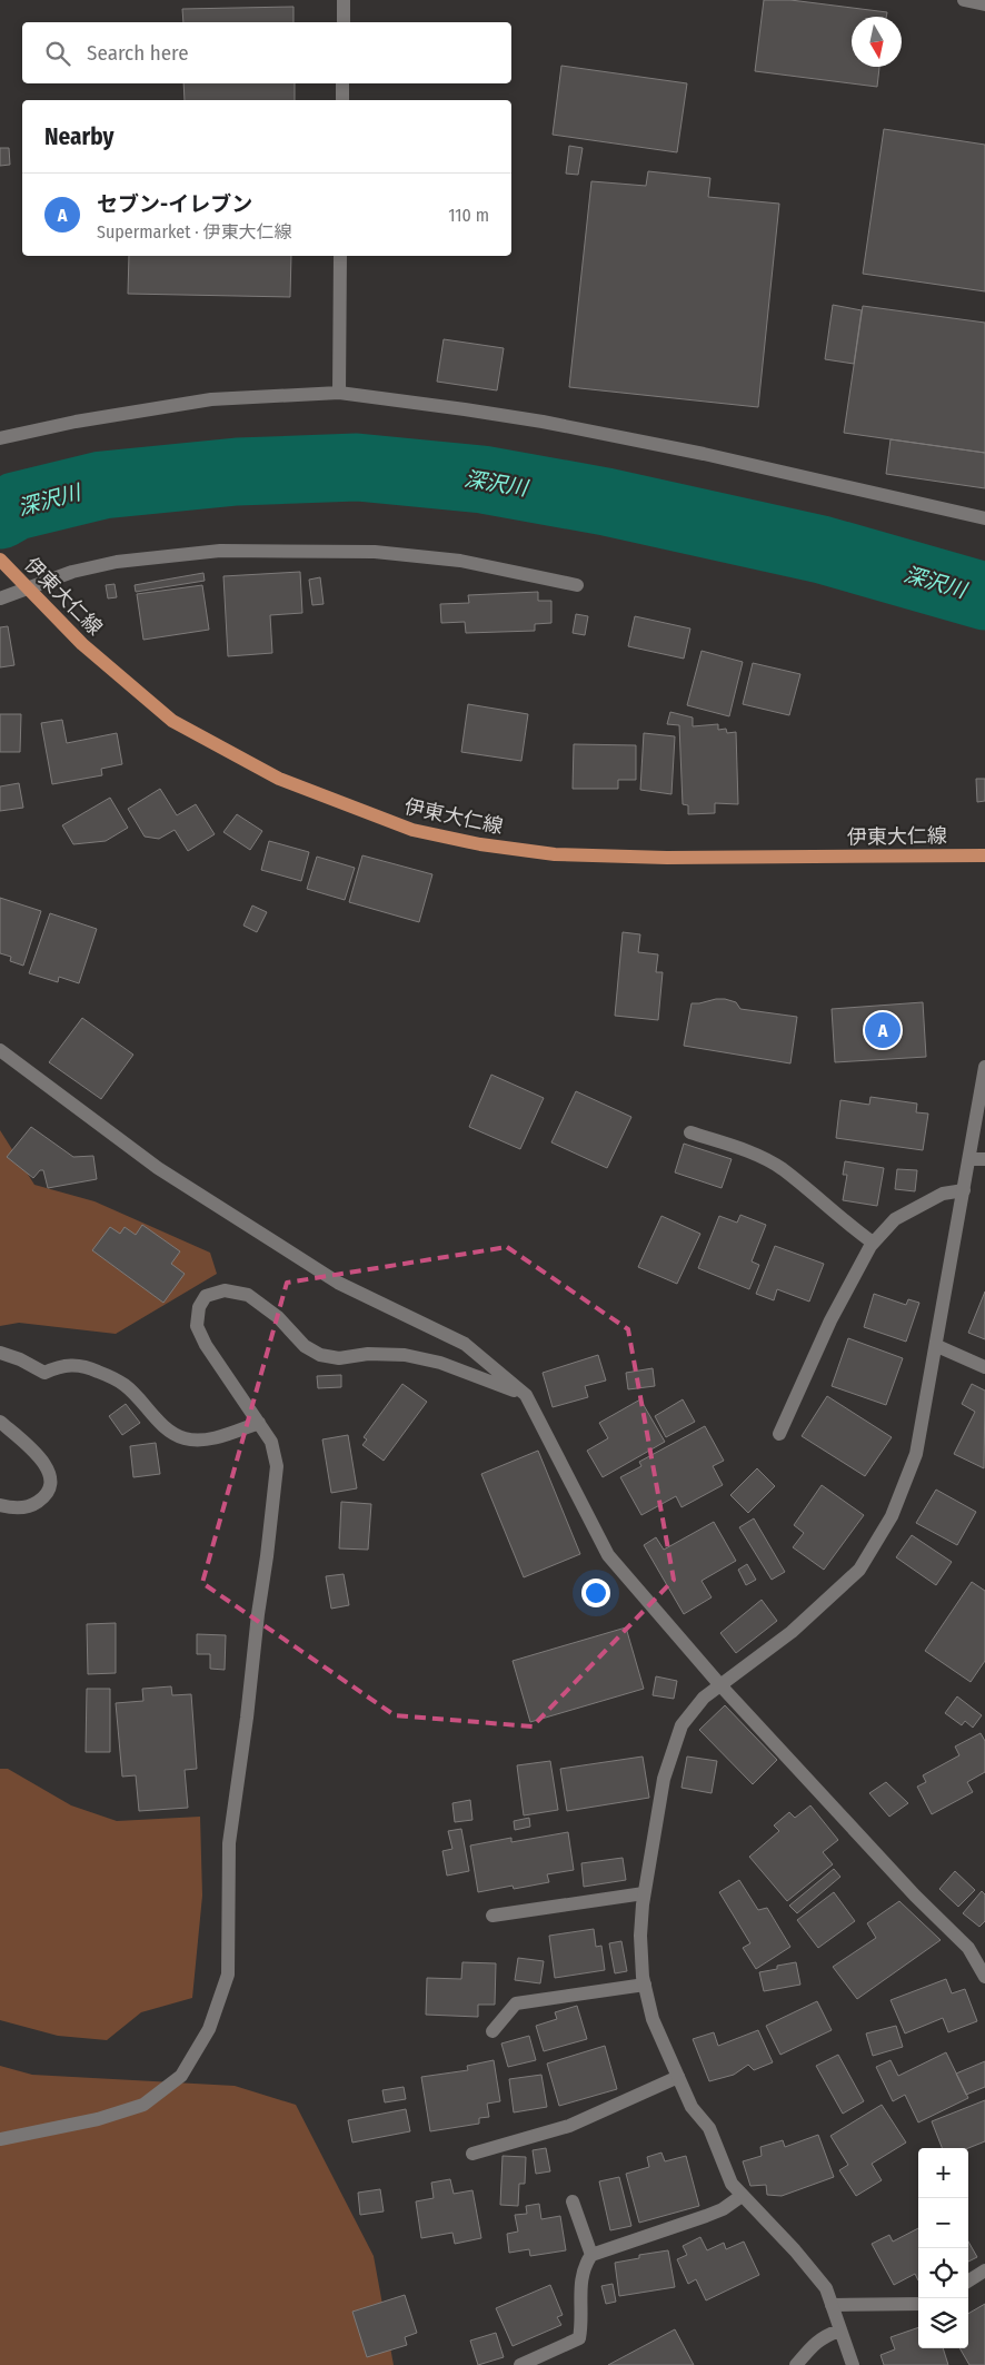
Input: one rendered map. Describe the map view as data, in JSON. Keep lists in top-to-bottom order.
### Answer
{
  "streets": {
    "main road": ["伊東大仁線"]
  },
  "water": ["深沢川"],
  "north": "bottom",
  "page": {
    "search": "Search here",
    "heading": "Nearby",
    "list": [
      {
        "mark": "A",
        "name": "セブン-イレブン",
        "note": "Supermarket · 伊東大仁線",
        "value": "110 m"
      }
    ],
    "pins": "A",
    "map_buttons": ["+", "−"]
  }
}
